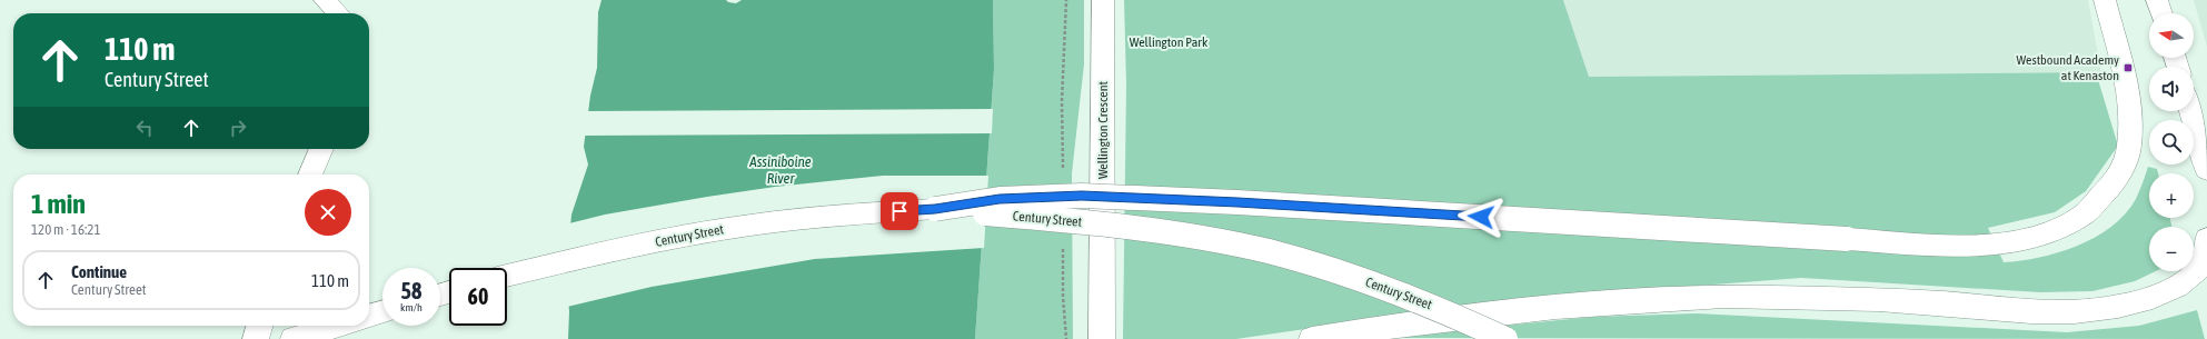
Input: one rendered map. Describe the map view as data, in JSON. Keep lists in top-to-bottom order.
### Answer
{
  "streets": {
    "main road": ["Wellington Crescent", "Century Street"]
  },
  "water": ["Assiniboine River"],
  "parks": ["Wellington Park"],
  "places": {
    "transit": ["Westbound Academy at Kenaston"]
  },
  "north": "left",
  "page": {
    "map_buttons": ["+", "−"],
    "turn": ["110 m", "Century Street"],
    "heading": ["1 min", "120 m · 16:21"],
    "list": [
      {
        "name": "Continue",
        "note": "Century Street",
        "value": "110 m"
      }
    ],
    "speed": "58 km/h",
    "limit": "60"
  }
}
